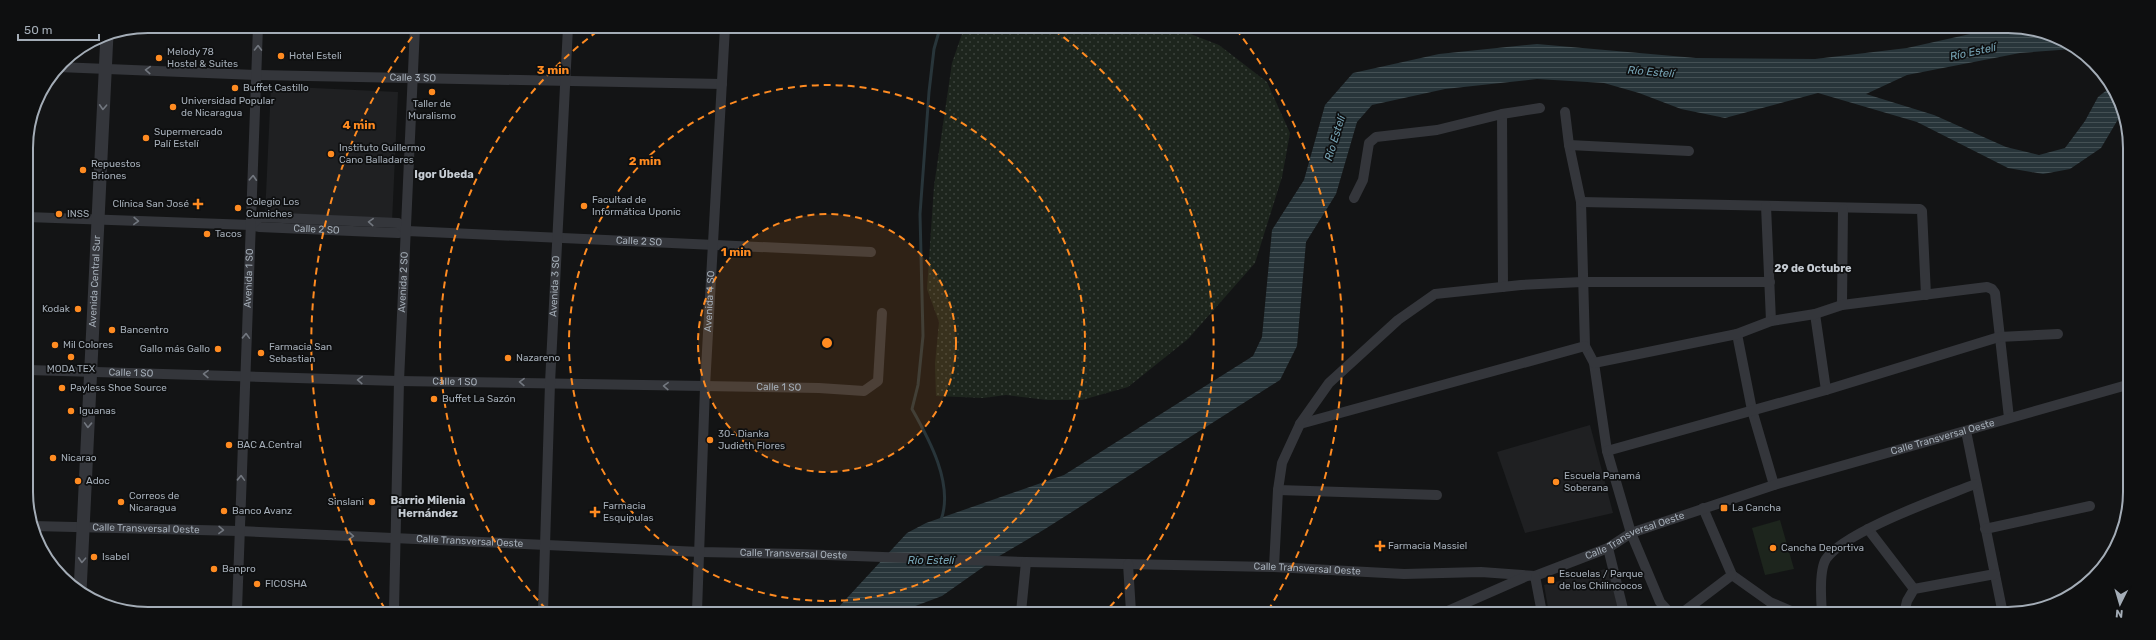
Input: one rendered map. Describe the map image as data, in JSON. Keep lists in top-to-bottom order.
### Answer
{
  "streets": {
    "street": [
      "Calle 3 SO",
      "Calle 2 SO",
      "Avenida 1 SO",
      "Avenida Central Sur",
      "Avenida 2 SO",
      "Avenida 3 SO",
      "Avenida 4 SO",
      "Calle 1 SO",
      "Calle Transversal Oeste"
    ]
  },
  "crossings": [
    ["Calle 3 SO", "Avenida 1 SO"],
    ["Calle 3 SO", "Avenida Central Sur"],
    ["Calle 3 SO", "Avenida 2 SO"],
    ["Calle 3 SO", "Avenida 3 SO"],
    ["Calle 3 SO", "Avenida 4 SO"],
    ["Calle 2 SO", "Avenida 1 SO"],
    ["Calle 2 SO", "Avenida Central Sur"],
    ["Calle 2 SO", "Avenida 2 SO"],
    ["Calle 2 SO", "Avenida 3 SO"],
    ["Calle 2 SO", "Avenida 4 SO"],
    ["Avenida 1 SO", "Calle 1 SO"],
    ["Avenida 1 SO", "Calle Transversal Oeste"],
    ["Avenida Central Sur", "Calle 1 SO"],
    ["Avenida Central Sur", "Calle Transversal Oeste"],
    ["Avenida 2 SO", "Calle 1 SO"],
    ["Avenida 2 SO", "Calle Transversal Oeste"],
    ["Avenida 3 SO", "Calle 1 SO"],
    ["Avenida 3 SO", "Calle Transversal Oeste"],
    ["Avenida 4 SO", "Calle 1 SO"],
    ["Avenida 4 SO", "Calle Transversal Oeste"]
  ],
  "one_way": ["Avenida 1 SO", "Avenida Central Sur", "Calle 1 SO"],
  "districts": ["Igor Úbeda", "29 de Octubre", "Barrio Milenia Hernández"],
  "water": ["Río Estelí"],
  "places": {
    "other": [
      "Hotel Esteli",
      "Melody 78 Hostel & Suites",
      "Buffet Castillo",
      "Taller de Muralismo",
      "Universidad Popular de Nicaragua",
      "Supermercado Palí Estelí",
      "Instituto Guillermo Cano Balladares",
      "Repuestos Briones",
      "Facultad de Informática Uponic",
      "Colegio Los Cumiches",
      "INSS",
      "Tacos",
      "Kodak",
      "Bancentro",
      "Mil Colores",
      "Gallo más Gallo",
      "Farmacia San Sebastian",
      "MODA TEX",
      "Nazareno",
      "Payless Shoe Source",
      "Buffet La Sazón",
      "Iguanas",
      "30- Dianka Judieth Flores",
      "BAC A.Central",
      "Nicarao",
      "Adoc",
      "Escuela Panamá Soberana",
      "Correos de Nicaragua",
      "Sinslani",
      "Banco Avanz",
      "Cancha Deportiva",
      "Isabel",
      "Banpro",
      "FICOSHA"
    ],
    "health": ["Clínica San José", "Farmacia Esquipulas", "Farmacia Massiel"],
    "transit": ["La Cancha", "Escuelas / Parque de los Chilincocos"]
  },
  "scale_bar": "50 m",
  "north": "bottom",
  "rings": [
    "3 min",
    "4 min",
    "2 min",
    "1 min"
  ]
}
